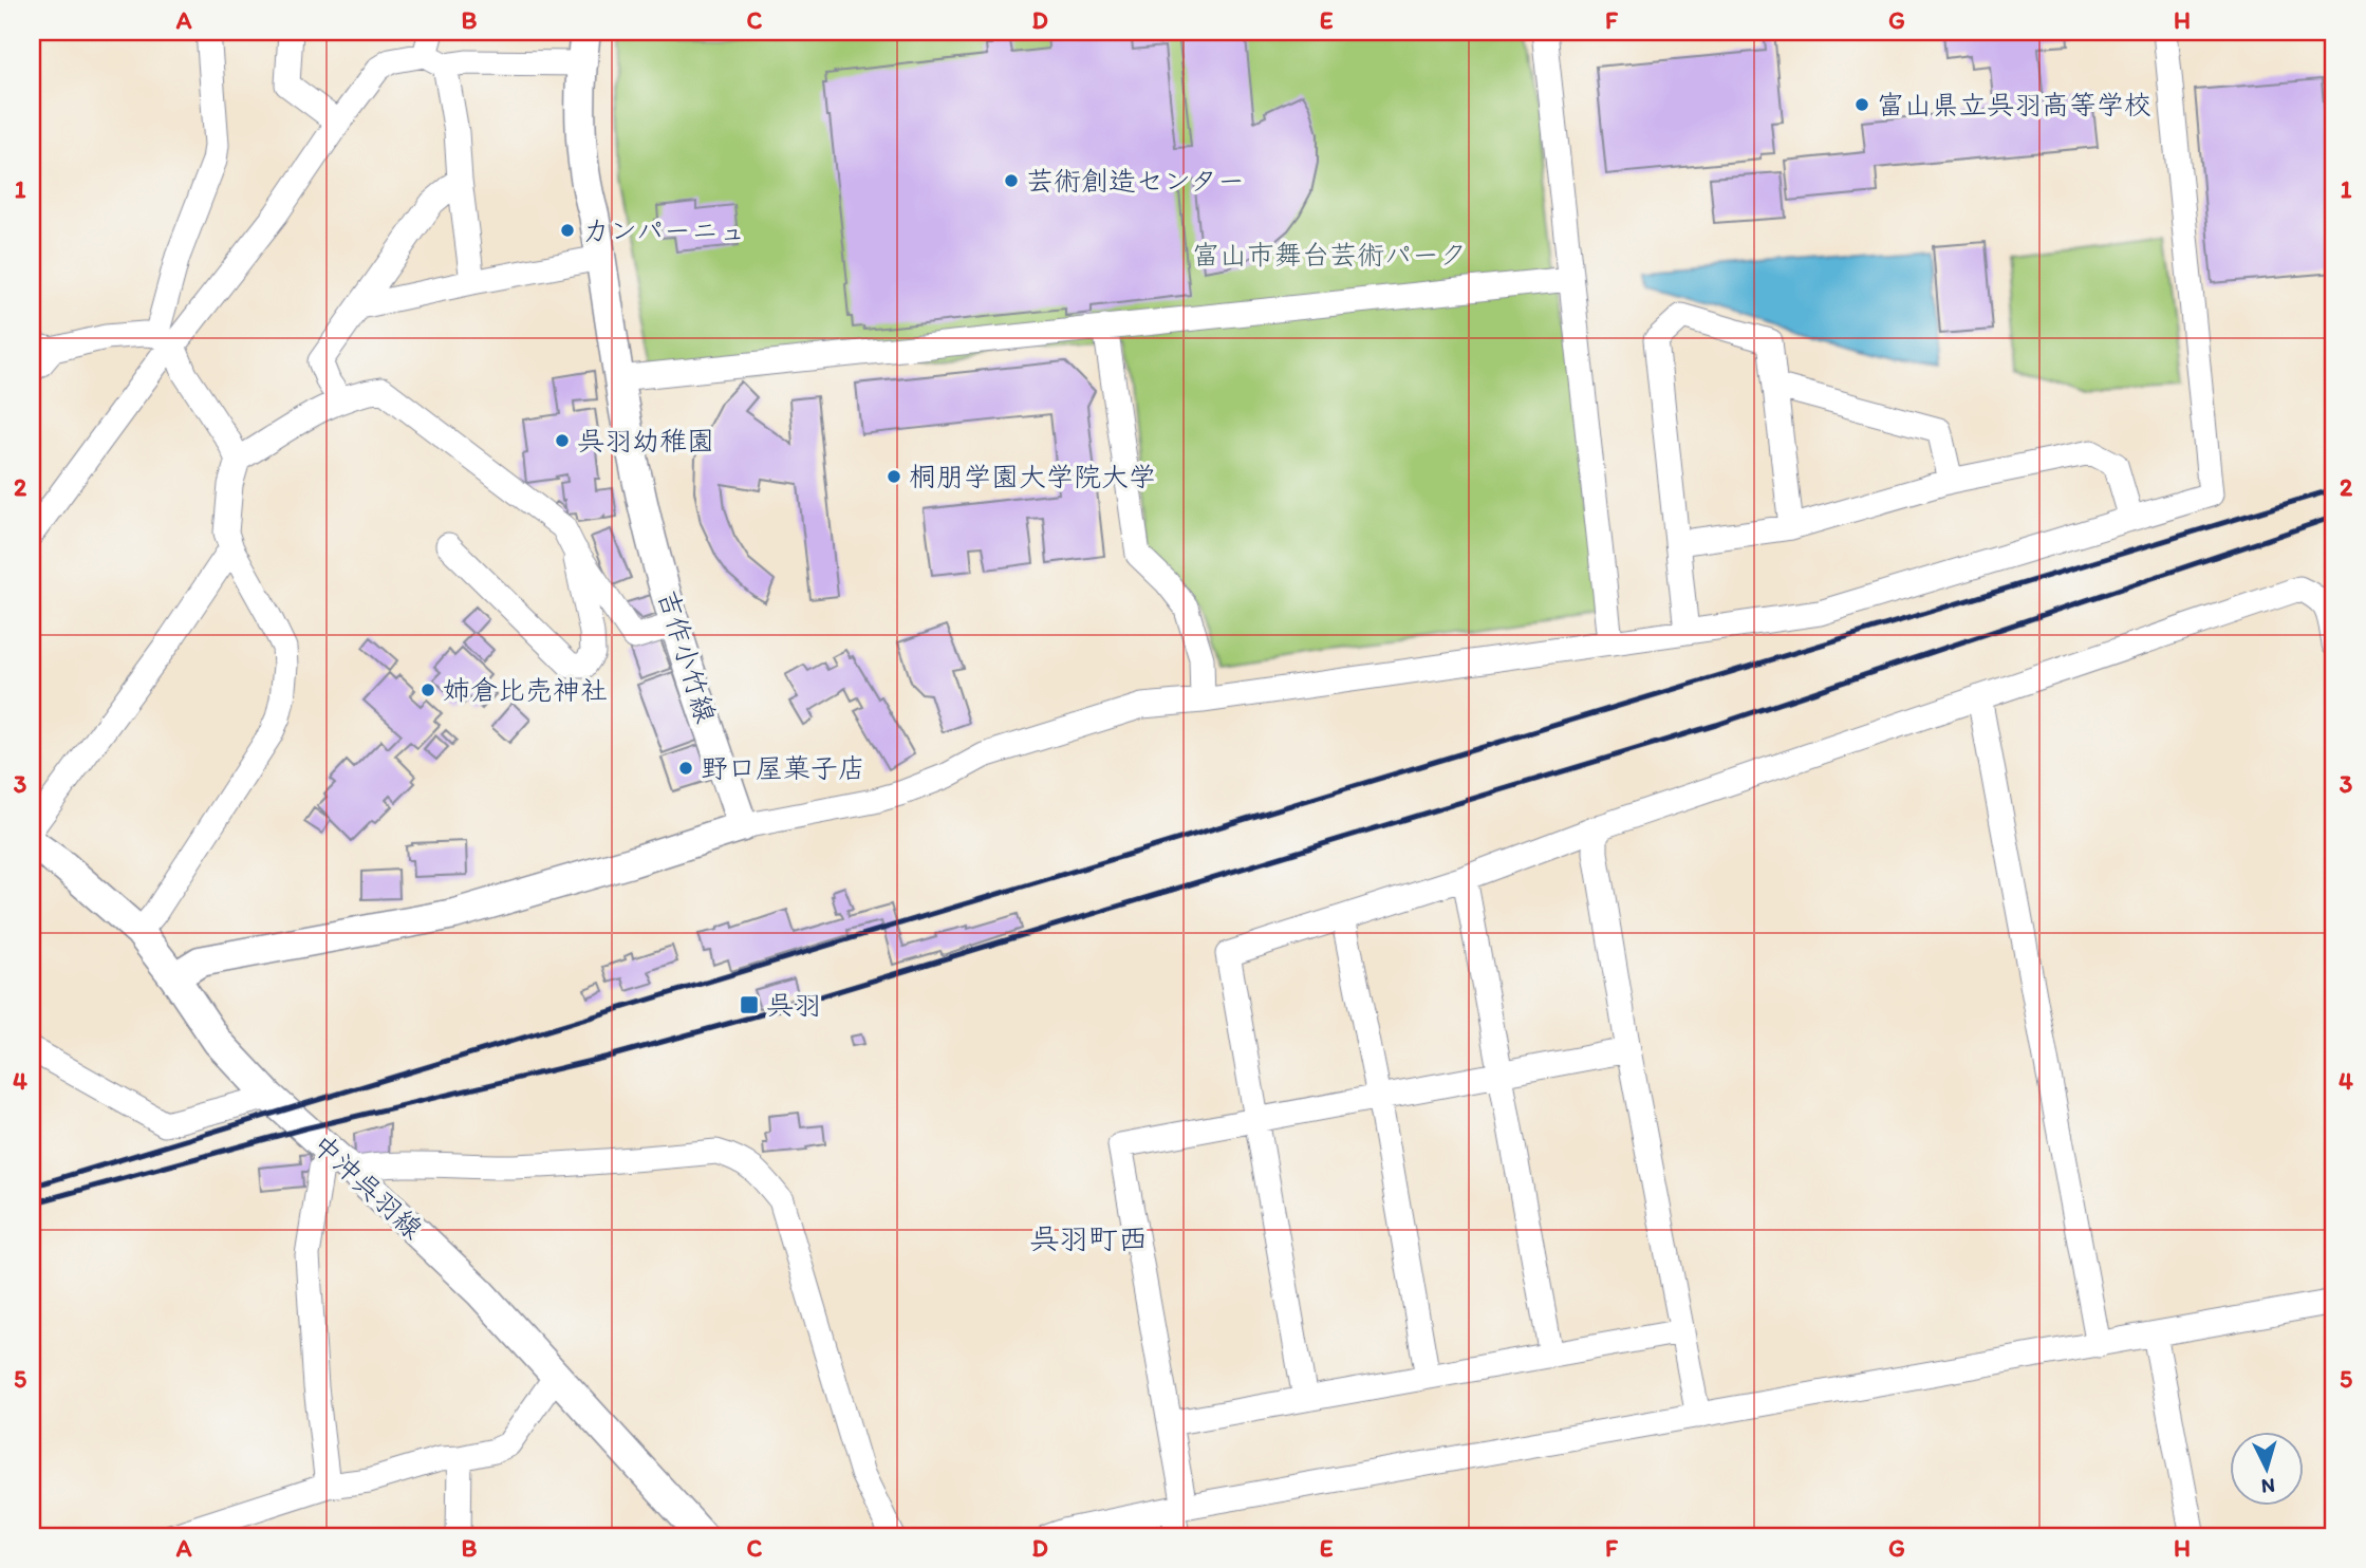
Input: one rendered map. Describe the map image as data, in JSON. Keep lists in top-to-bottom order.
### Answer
{
  "streets": {
    "main road": ["吉作小竹線", "中沖呉羽線"]
  },
  "districts": ["呉羽町西"],
  "parks": ["富山市舞台芸術パーク"],
  "places": {
    "other": [
      "富山県立呉羽高等学校",
      "芸術創造センター",
      "カンパーニュ",
      "呉羽幼稚園",
      "桐朋学園大学院大学",
      "姉倉比売神社",
      "野口屋菓子店"
    ],
    "transit": ["呉羽"]
  },
  "north": "bottom",
  "grid": {
    "columns": [
      "A",
      "B",
      "C",
      "D",
      "E",
      "F",
      "G",
      "H"
    ],
    "rows": [
      "1",
      "2",
      "3",
      "4",
      "5"
    ]
  }
}
